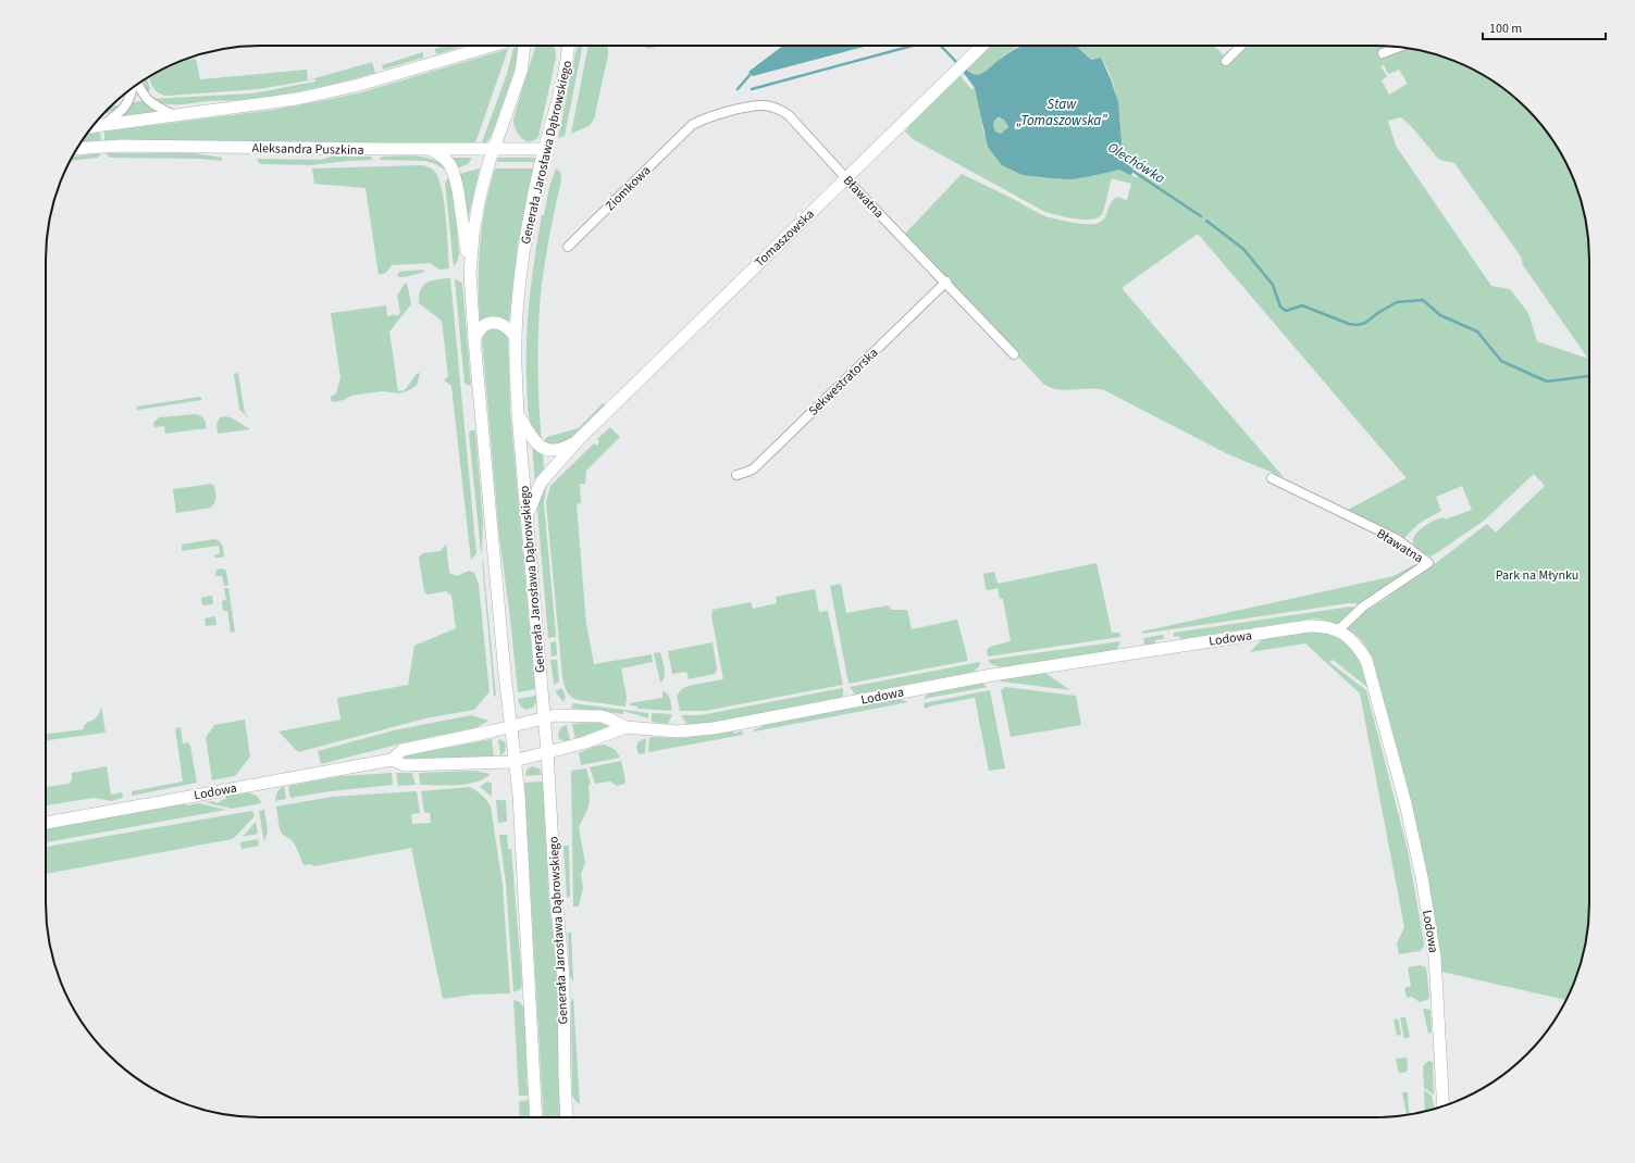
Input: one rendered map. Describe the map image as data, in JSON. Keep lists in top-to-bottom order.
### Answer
{
  "streets": {
    "main road": [
      "Aleksandra Puszkina",
      "Generała Jarosława Dąbrowskiego",
      "Tomaszowska",
      "Lodowa"
    ],
    "street": ["Ziomkowa", "Bławatna", "Sekwestratorska"]
  },
  "crossings": [
    ["Aleksandra Puszkina", "Generała Jarosława Dąbrowskiego"],
    ["Generała Jarosława Dąbrowskiego", "Tomaszowska"],
    ["Generała Jarosława Dąbrowskiego", "Lodowa"],
    ["Ziomkowa", "Bławatna"],
    ["Bławatna", "Tomaszowska"],
    ["Bławatna", "Sekwestratorska"],
    ["Bławatna", "Lodowa"]
  ],
  "water": ["Staw „Tomaszowska”", "Olechówka"],
  "parks": ["Park na Młynku"],
  "scale_bar": "100 m"
}
